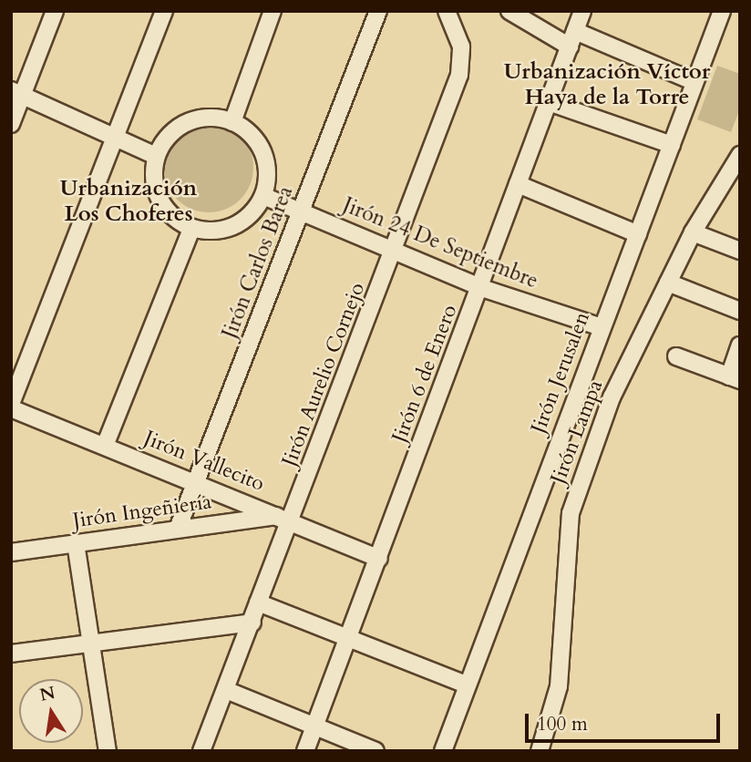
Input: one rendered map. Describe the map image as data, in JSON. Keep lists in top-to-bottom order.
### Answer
{
  "streets": {
    "street": [
      "Jirón 24 De Septiembre",
      "Jirón Carlos Barea",
      "Jirón Jerusalen",
      "Jirón 6 de Enero",
      "Jirón Aurelio Cornejo",
      "Jirón Lampa",
      "Jirón Vallecito",
      "Jirón Ingeñiería"
    ]
  },
  "crossings": [
    ["Jirón 24 De Septiembre", "Jirón Carlos Barea"],
    ["Jirón 24 De Septiembre", "Jirón Jerusalen"],
    ["Jirón 24 De Septiembre", "Jirón 6 de Enero"],
    ["Jirón 24 De Septiembre", "Jirón Aurelio Cornejo"],
    ["Jirón Carlos Barea", "Jirón Vallecito"],
    ["Jirón Carlos Barea", "Jirón Ingeñiería"],
    ["Jirón 6 de Enero", "Jirón Vallecito"],
    ["Jirón Aurelio Cornejo", "Jirón Vallecito"],
    ["Jirón Aurelio Cornejo", "Jirón Ingeñiería"],
    ["Jirón Vallecito", "Jirón Ingeñiería"]
  ],
  "districts": ["Urbanización Víctor Haya de la Torre", "Urbanización Los Choferes"],
  "scale_bar": "100 m",
  "north": "top"
}
